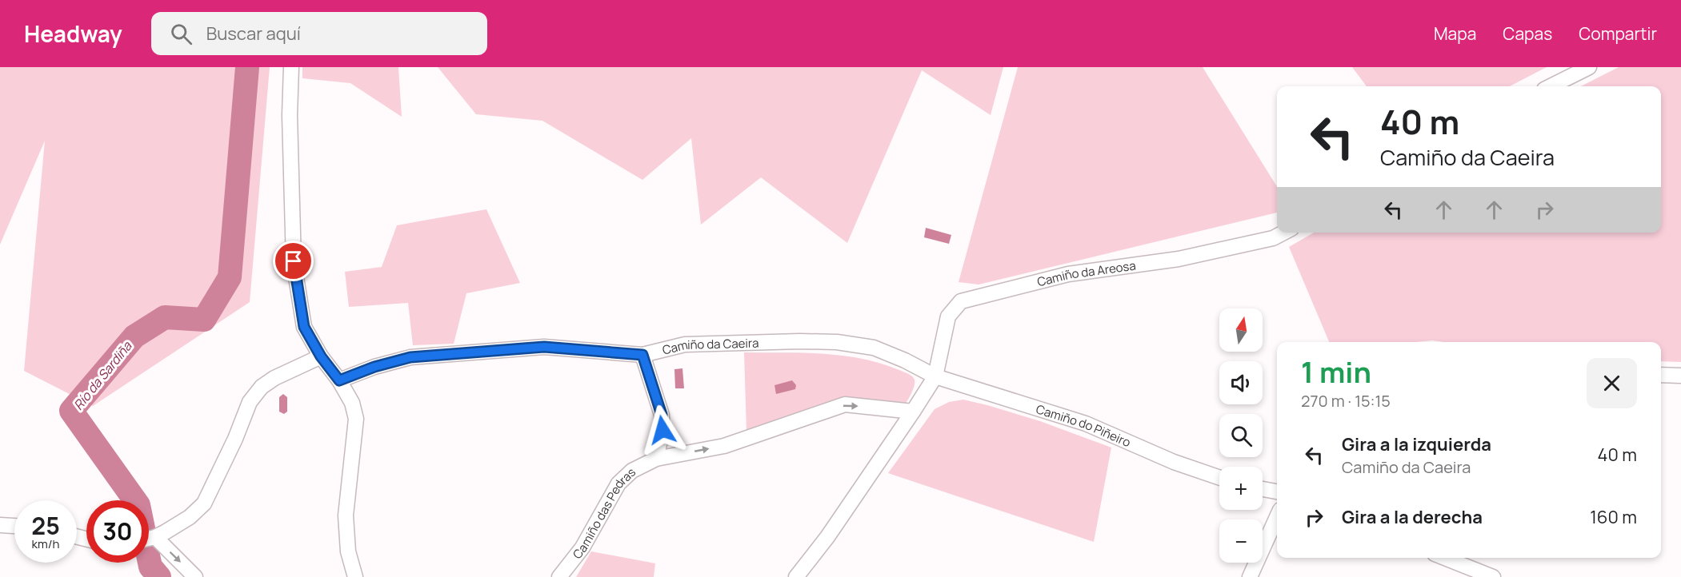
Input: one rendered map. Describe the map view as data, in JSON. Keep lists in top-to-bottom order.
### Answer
{
  "streets": {
    "street": [
      "Camiño da Areosa",
      "Camiño da Caeira",
      "Camiño do Piñeiro",
      "Camiño das Pedras"
    ]
  },
  "crossings": [
    ["Camiño da Areosa", "Camiño da Caeira"],
    ["Camiño da Areosa", "Camiño do Piñeiro"],
    ["Camiño da Caeira", "Camiño do Piñeiro"]
  ],
  "one_way": ["Camiño das Pedras"],
  "water": ["Río da Sardiña"],
  "north": "top",
  "page": {
    "header": "Headway",
    "search": "Buscar aquí",
    "nav": ["Mapa", "Capas", "Compartir"],
    "turn": ["40 m", "Camiño da Caeira"],
    "map_buttons": ["+", "−"],
    "heading": ["1 min", "270 m · 15:15"],
    "list": [
      {
        "name": "Gira a la izquierda",
        "note": "Camiño da Caeira",
        "value": "40 m"
      },
      {
        "name": "Gira a la derecha",
        "value": "160 m"
      }
    ],
    "speed": "25 km/h",
    "limit": "30"
  }
}
